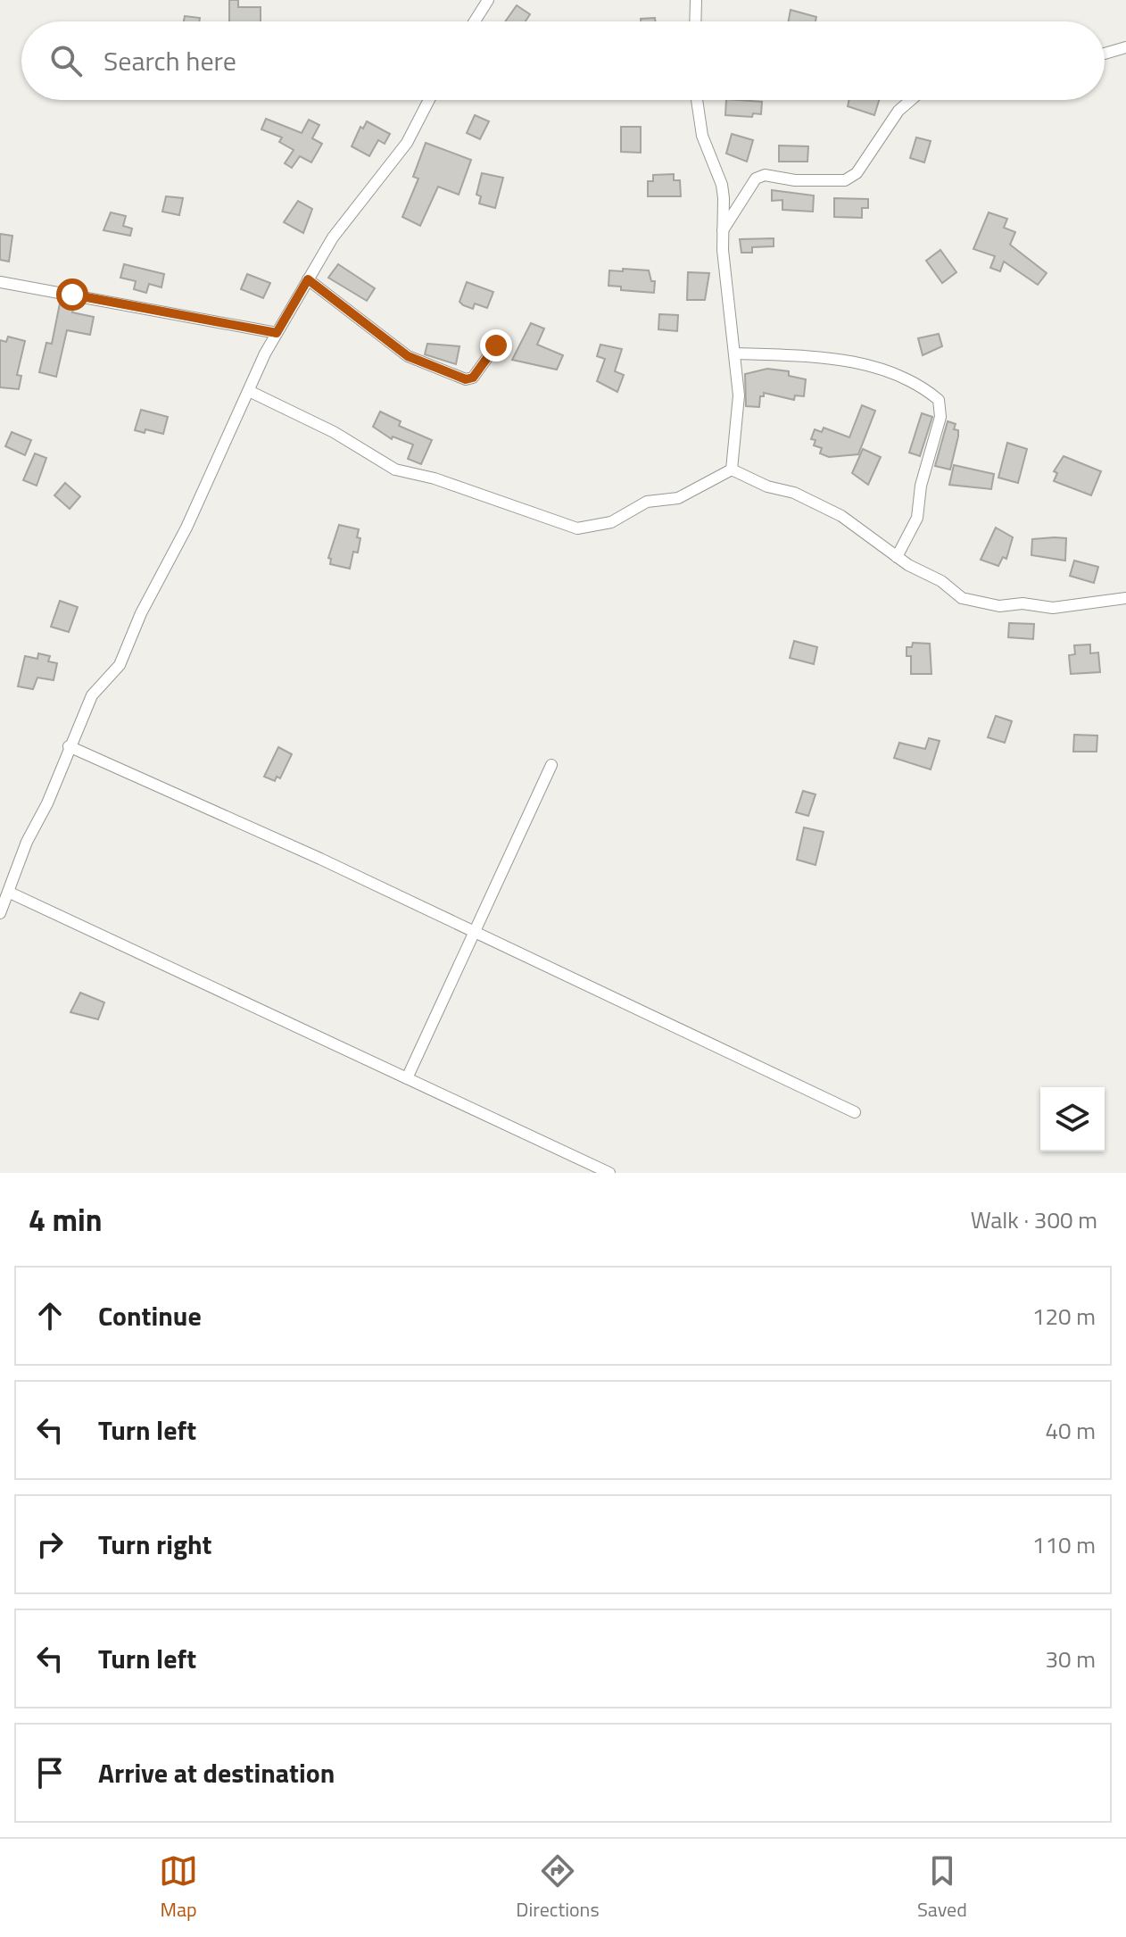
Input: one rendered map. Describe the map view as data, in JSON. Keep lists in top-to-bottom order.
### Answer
{
  "page": {
    "search": "Search here",
    "heading": ["4 min", "Walk · 300 m"],
    "list": [
      ["Continue", "120 m"],
      ["Turn left", "40 m"],
      ["Turn right", "110 m"],
      ["Turn left", "30 m"],
      "Arrive at destination"
    ],
    "nav": ["Map", "Directions", "Saved"]
  }
}
